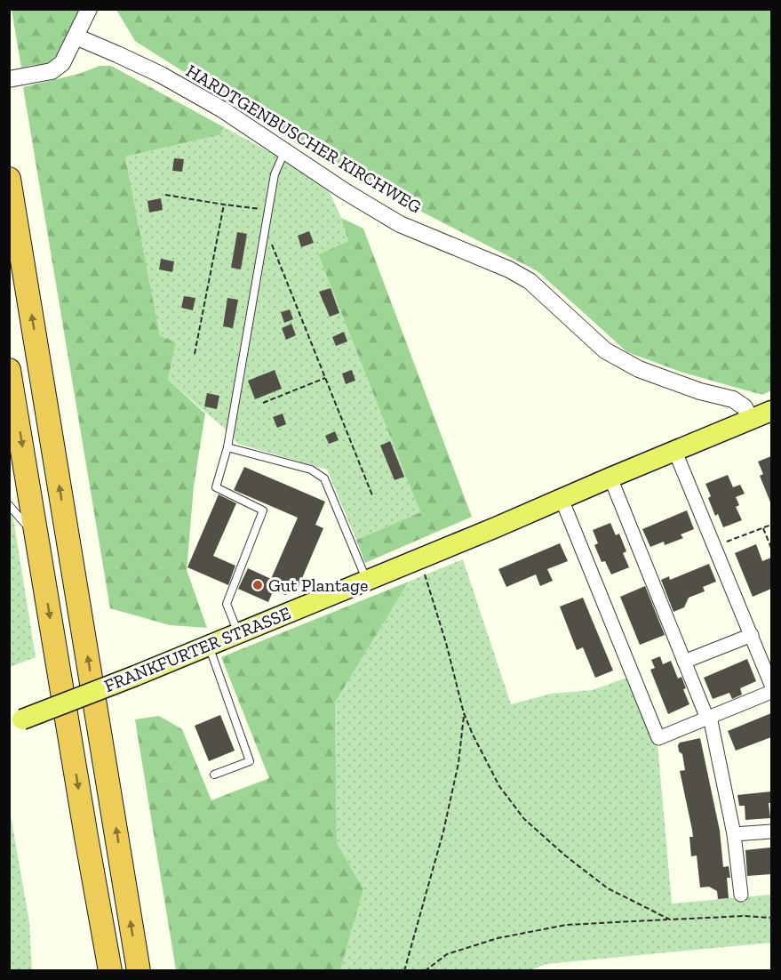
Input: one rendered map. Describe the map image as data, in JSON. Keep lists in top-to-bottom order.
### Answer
{
  "streets": {
    "main road": ["FRANKFURTER STRASSE"],
    "street": ["HARDTGENBUSCHER KIRCHWEG"]
  },
  "crossings": [
    ["HARDTGENBUSCHER KIRCHWEG", "FRANKFURTER STRASSE"]
  ],
  "places": ["Gut Plantage"]
}
